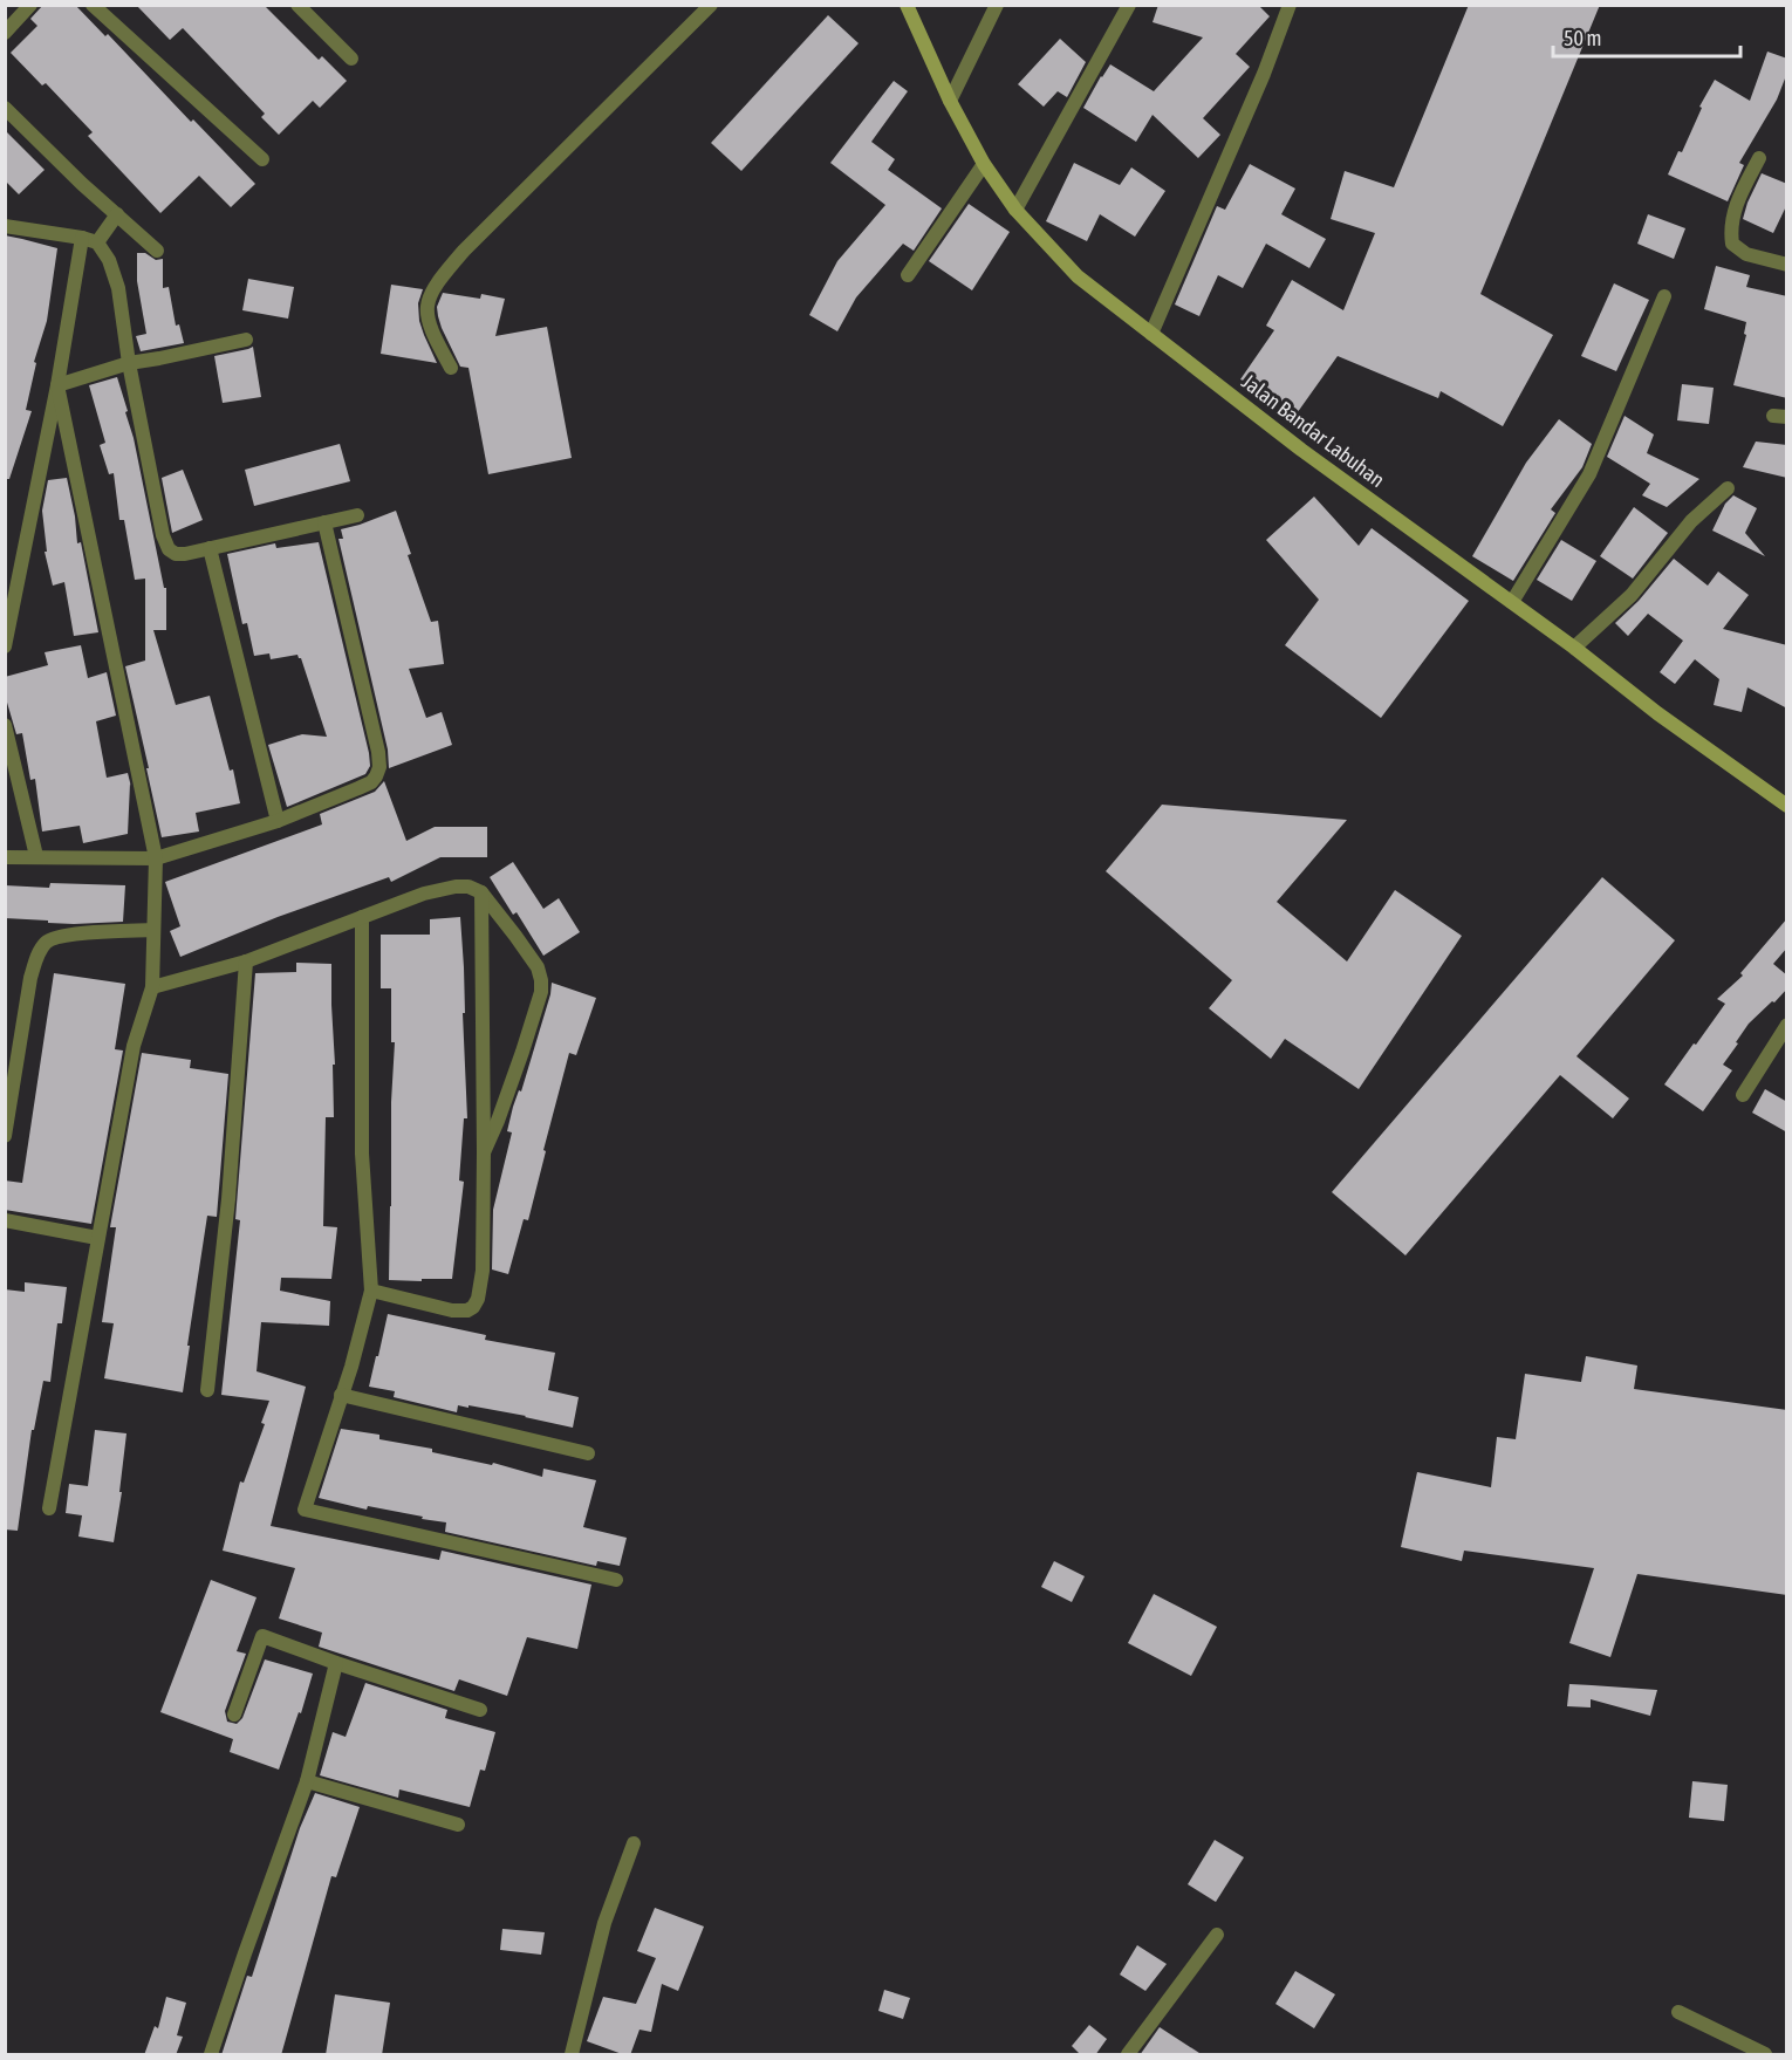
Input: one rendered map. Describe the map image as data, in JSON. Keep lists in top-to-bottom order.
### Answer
{
  "streets": {
    "main road": ["Jalan Bandar Labuhan"]
  },
  "scale_bar": "50 m"
}
